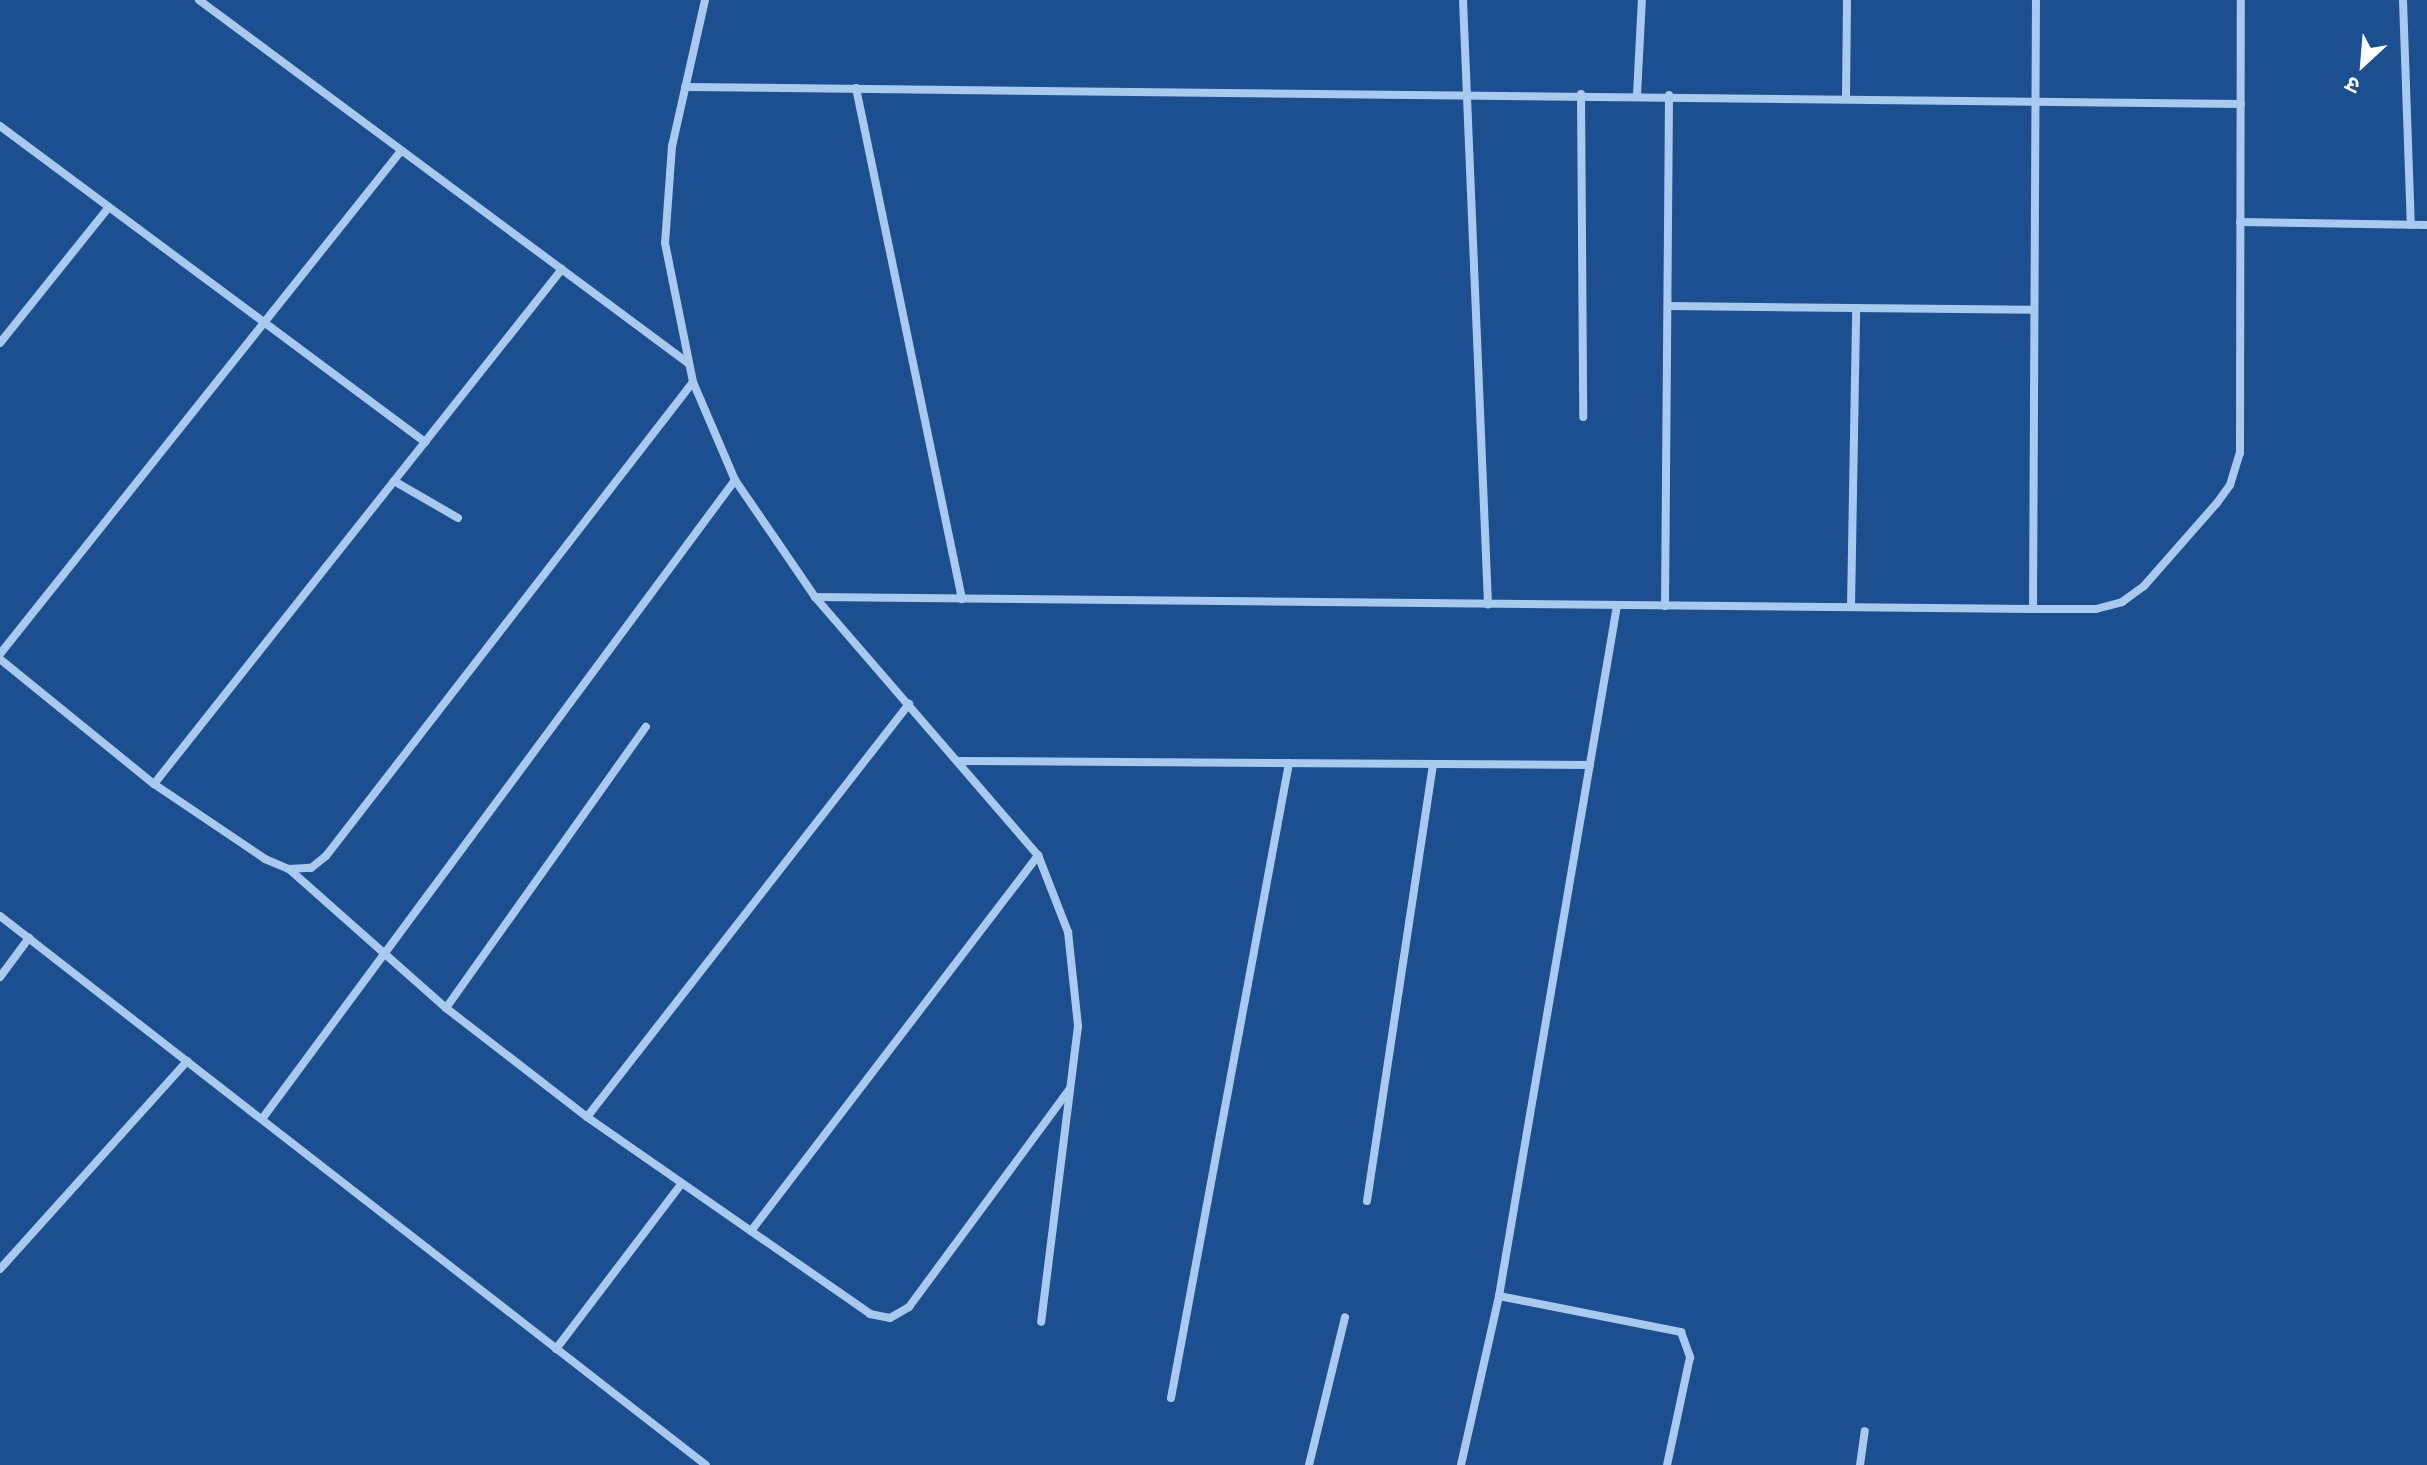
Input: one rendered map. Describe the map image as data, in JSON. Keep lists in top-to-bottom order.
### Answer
{
  "north": "bottom left"
}
